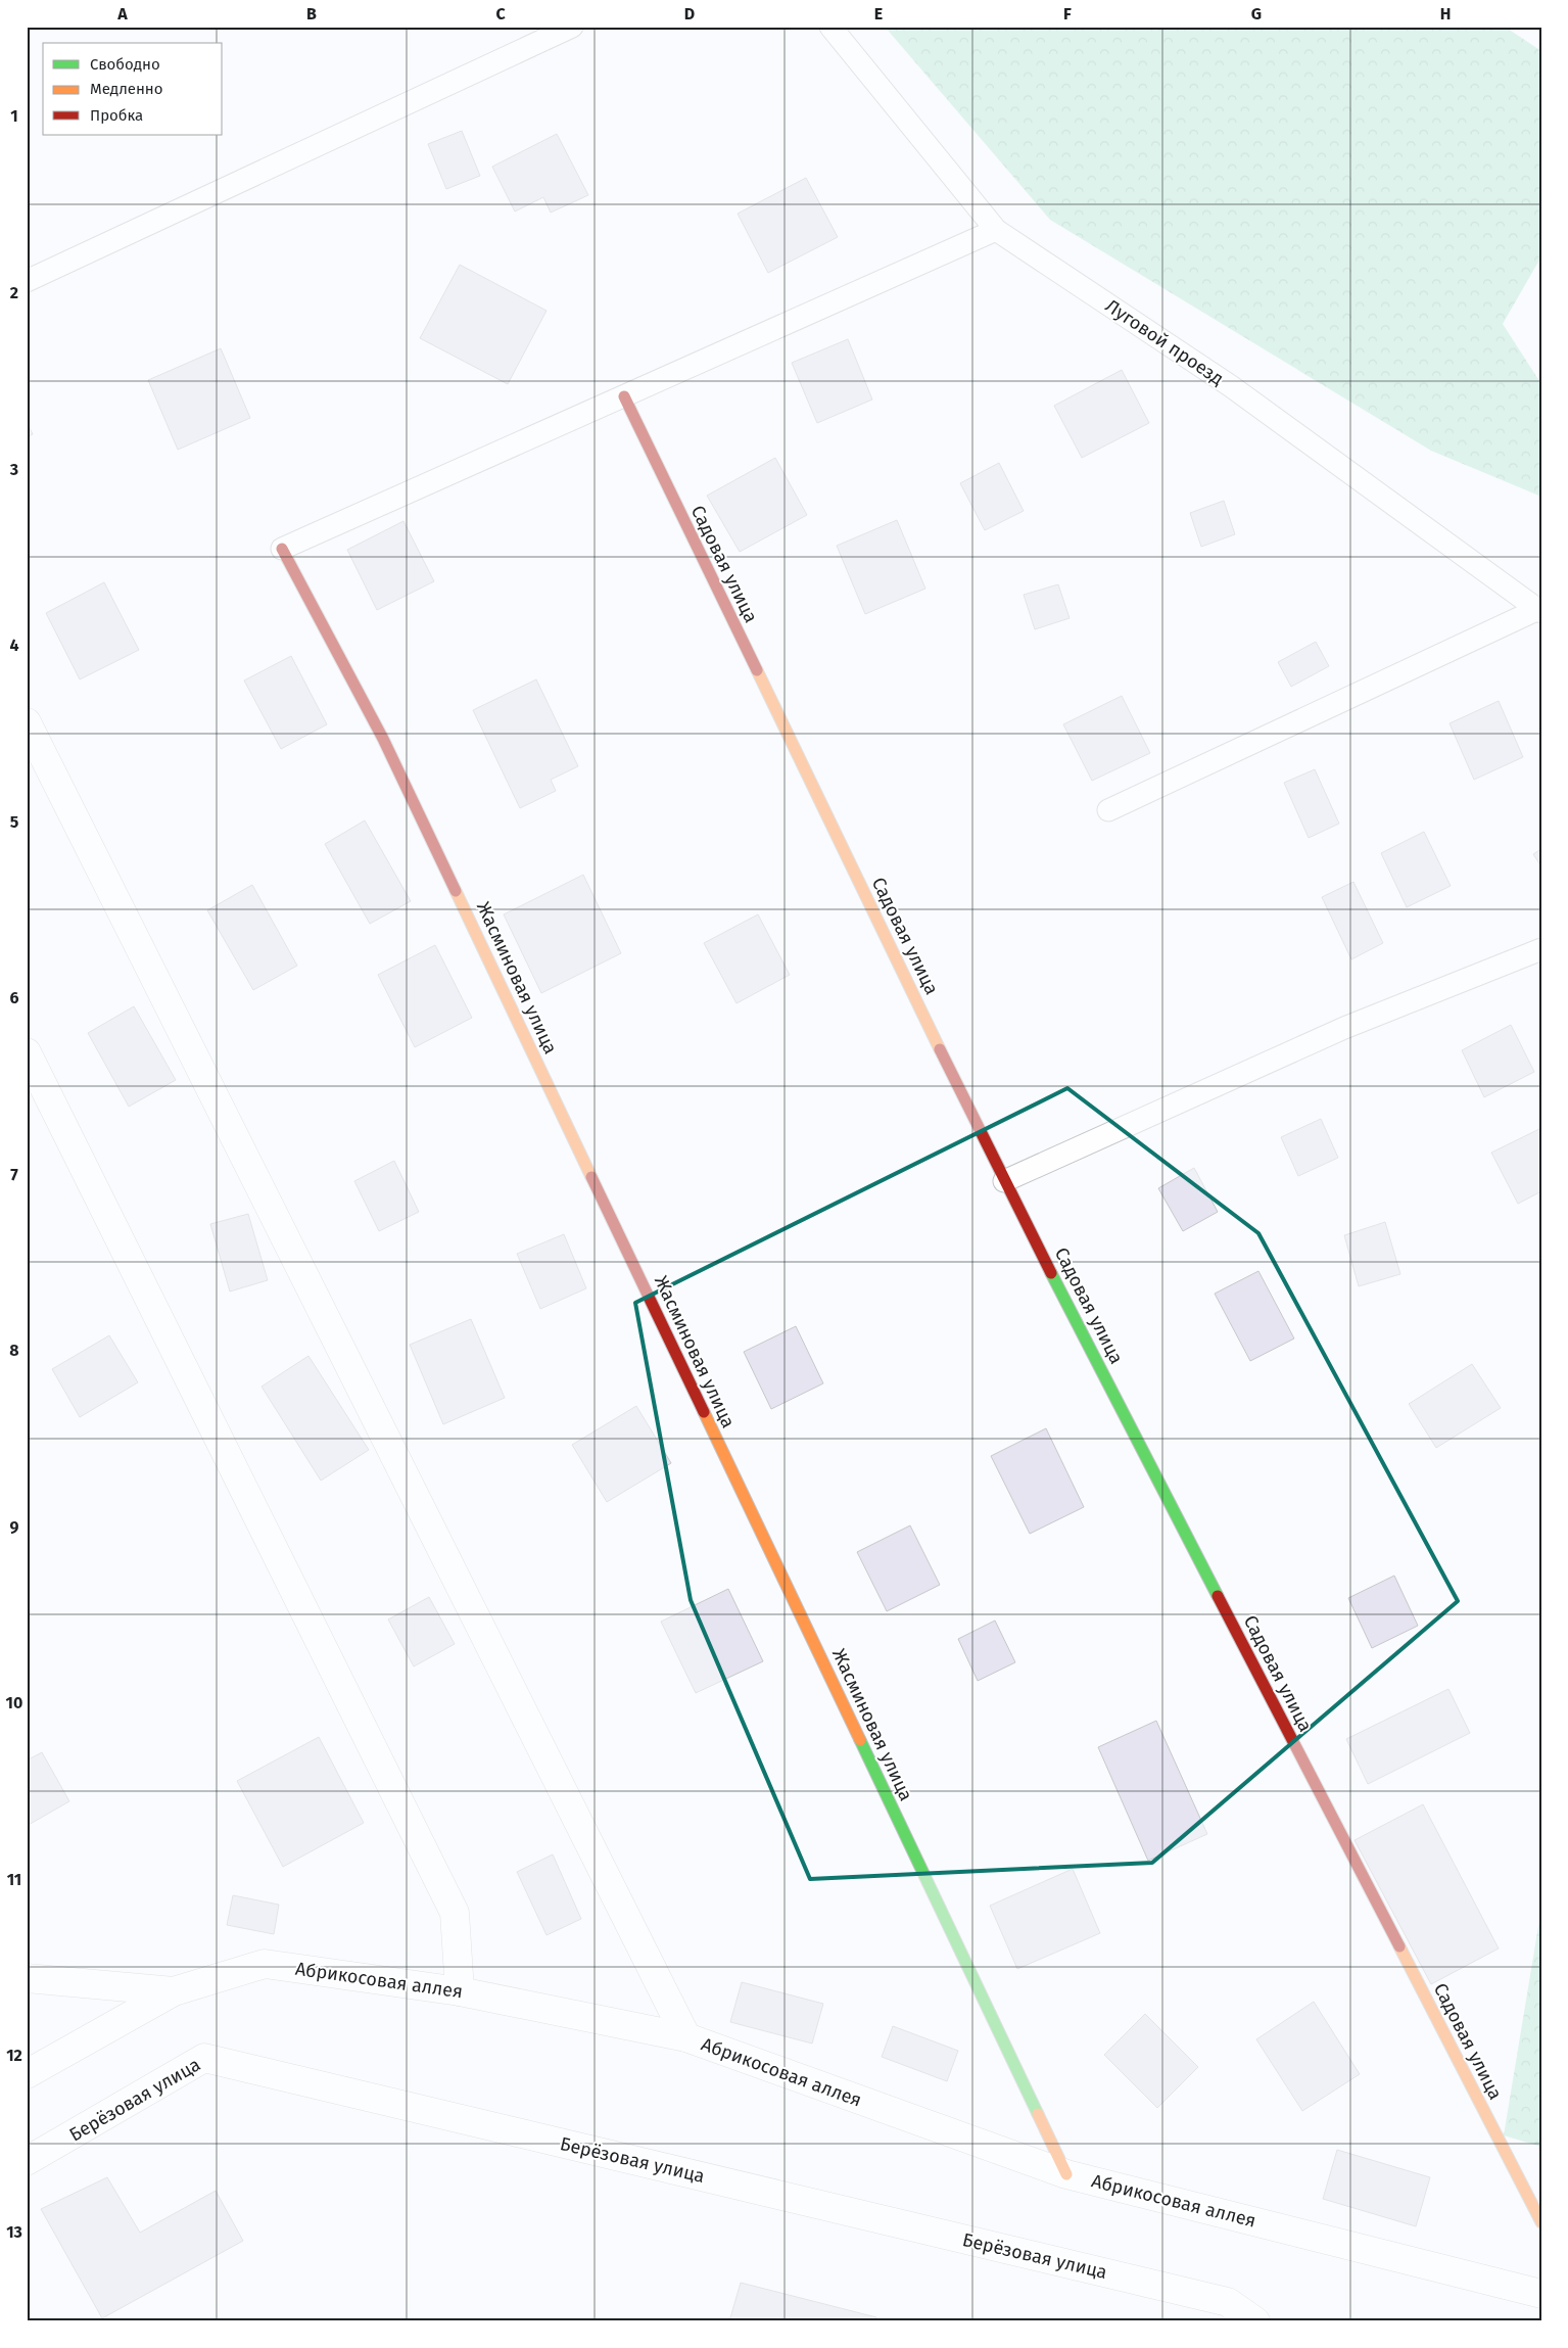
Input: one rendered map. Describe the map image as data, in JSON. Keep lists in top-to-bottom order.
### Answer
{
  "streets": {
    "street": [
      "Садовая улица",
      "Жасминовая улица",
      "Абрикосовая аллея",
      "Берёзовая улица"
    ],
    "lane": ["Луговой проезд"]
  },
  "crossings": [
    ["Жасминовая улица", "Абрикосовая аллея"]
  ],
  "legend": ["Свободно", "Медленно", "Пробка"],
  "grid": {
    "columns": [
      "A",
      "B",
      "C",
      "D",
      "E",
      "F",
      "G",
      "H"
    ],
    "rows": [
      "1",
      "2",
      "3",
      "4",
      "5",
      "6",
      "7",
      "8",
      "9",
      "10",
      "11",
      "12",
      "13"
    ]
  }
}
